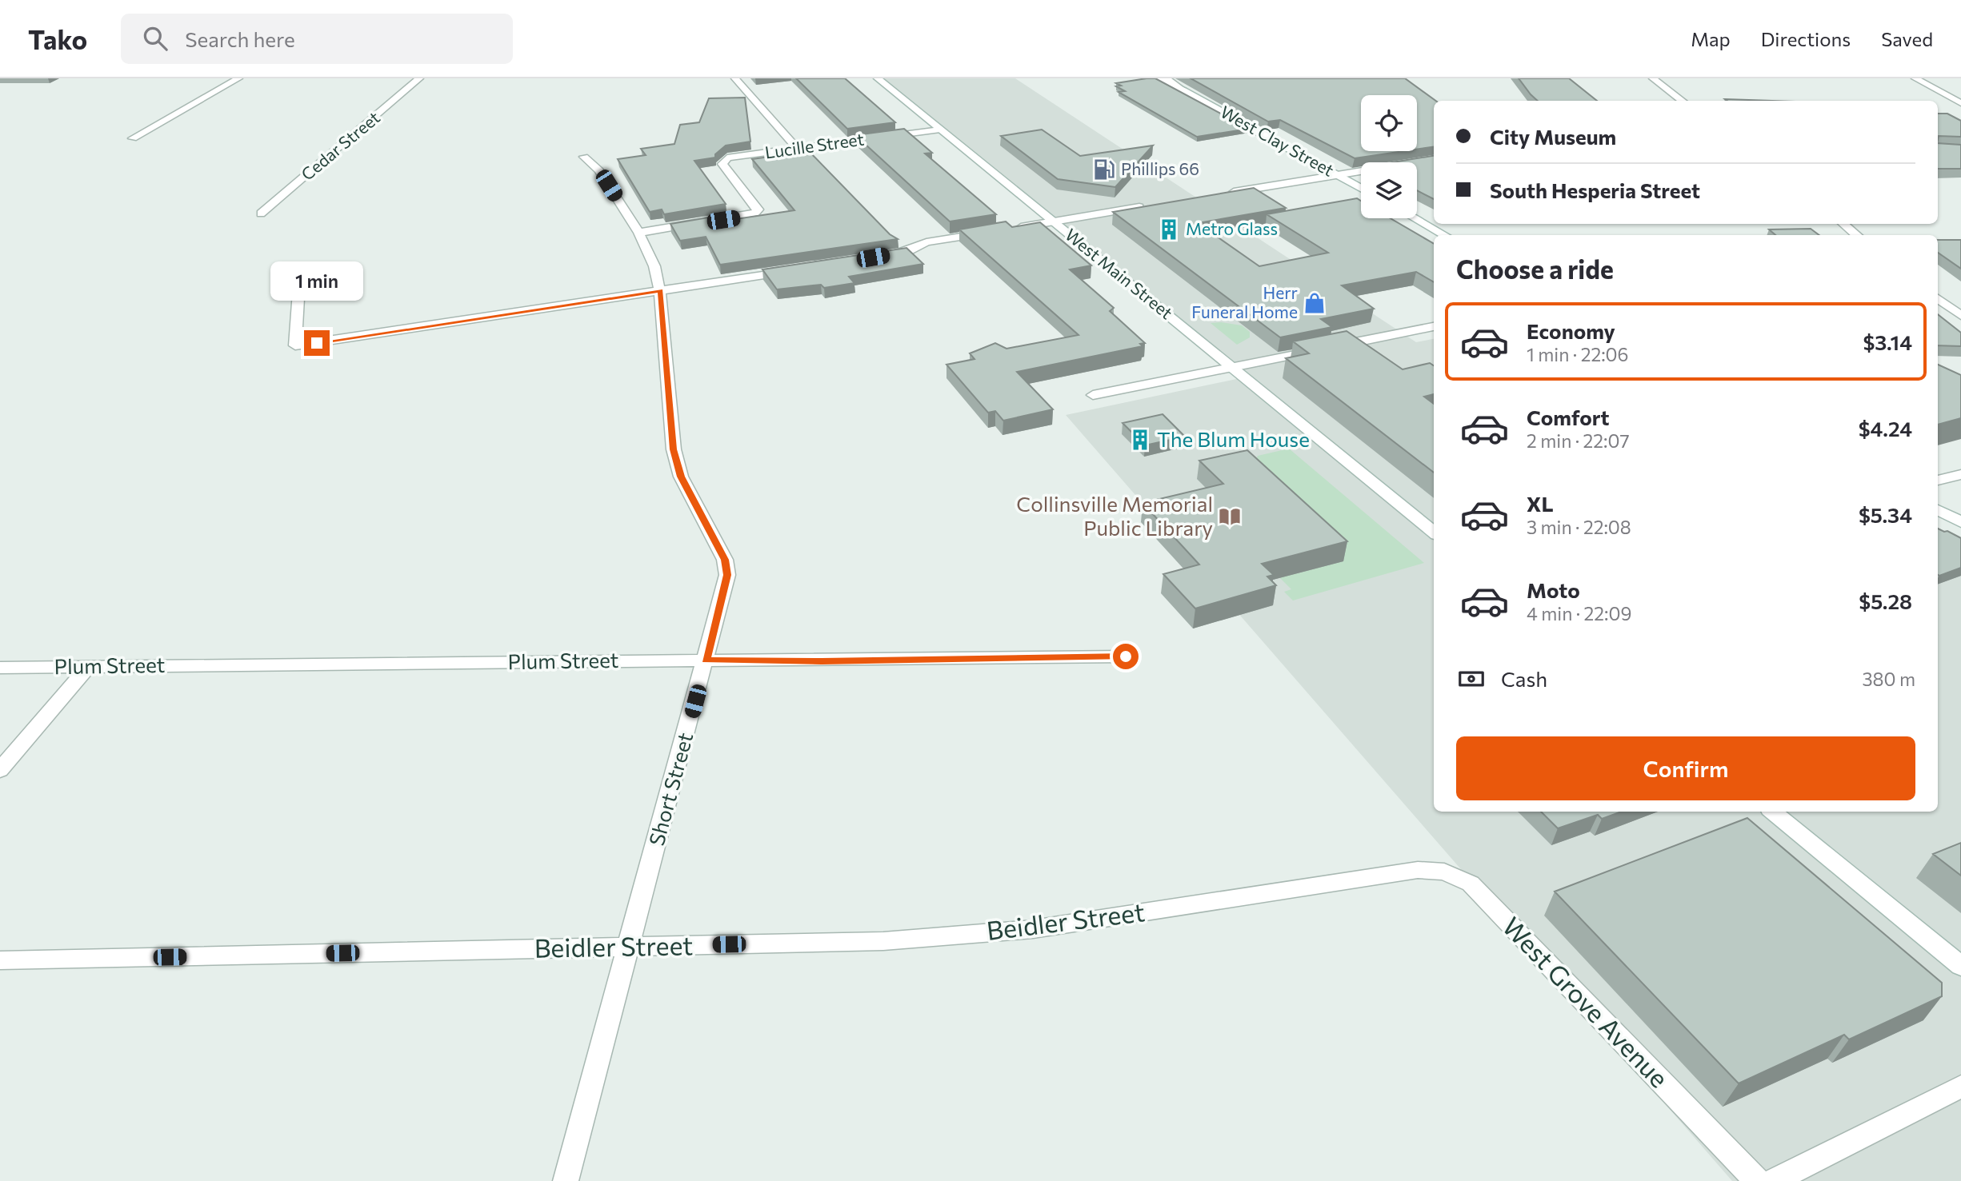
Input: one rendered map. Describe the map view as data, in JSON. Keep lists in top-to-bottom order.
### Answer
{
  "streets": {
    "street": [
      "West Clay Street",
      "Cedar Street",
      "Lucille Street",
      "West Main Street",
      "Plum Street",
      "Short Street",
      "Beidler Street",
      "West Grove Avenue"
    ]
  },
  "crossings": [
    ["Lucille Street", "West Main Street"],
    ["Lucille Street", "Short Street"],
    ["Plum Street", "Short Street"],
    ["Short Street", "Beidler Street"],
    ["Beidler Street", "West Grove Avenue"]
  ],
  "places": {
    "fuel station": ["Phillips 66"],
    "building": ["Metro Glass", "The Blum House"],
    "shop": ["Herr Funeral Home"],
    "library": ["Collinsville Memorial Public Library"]
  },
  "page": {
    "header": "Tako",
    "search": "Search here",
    "nav": ["Map", "Directions", "Saved"],
    "banner": ["City Museum", "South Hesperia Street"],
    "heading": "Choose a ride",
    "bubble": "1 min",
    "list": [
      {
        "name": "Economy",
        "note": "1 min · 22:06",
        "value": "$3.14"
      },
      {
        "name": "Comfort",
        "note": "2 min · 22:07",
        "value": "$4.24"
      },
      {
        "name": "XL",
        "note": "3 min · 22:08",
        "value": "$5.34"
      },
      {
        "name": "Moto",
        "note": "4 min · 22:09",
        "value": "$5.28"
      }
    ],
    "pay": ["Cash", "380 m"],
    "buttons": "Confirm"
  }
}
